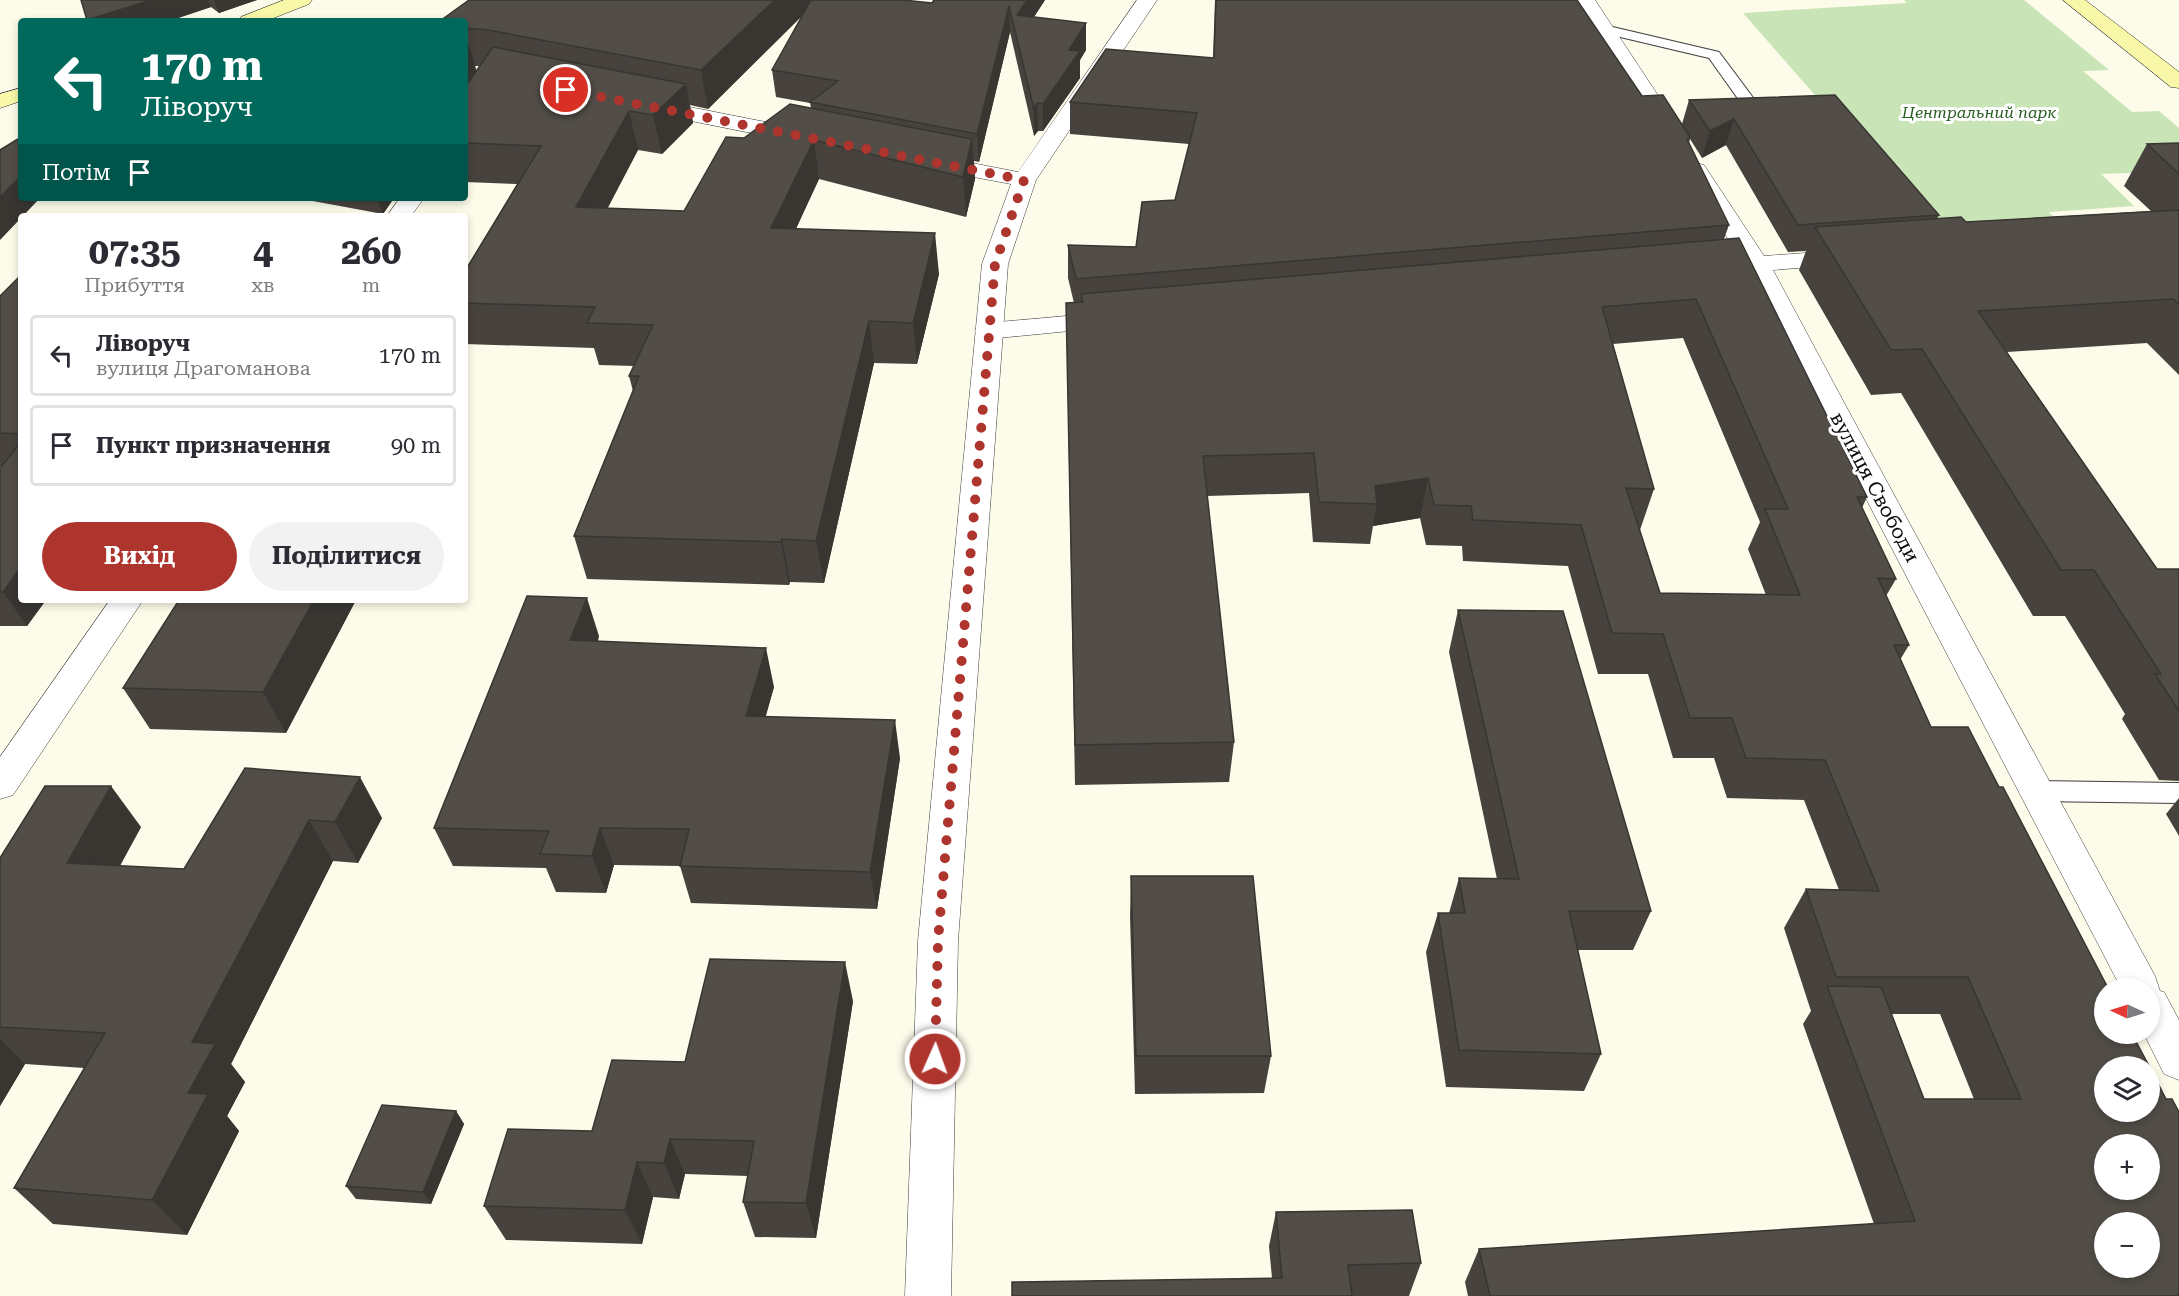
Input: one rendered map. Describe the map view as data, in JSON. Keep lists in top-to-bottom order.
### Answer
{
  "streets": {
    "street": ["вулиця Свободи"]
  },
  "parks": ["Центральний парк"],
  "north": "left",
  "page": {
    "turn": ["170 m", "Ліворуч"],
    "then": "Потім",
    "eta": [
      "07:35",
      "Прибуття",
      "4",
      "хв",
      "260",
      "m"
    ],
    "list": [
      {
        "name": "Ліворуч",
        "note": "вулиця Драгоманова",
        "value": "170 m"
      },
      {
        "name": "Пункт призначення",
        "value": "90 m"
      }
    ],
    "buttons": ["Вихід", "Поділитися"],
    "map_buttons": ["+", "−"]
  }
}
